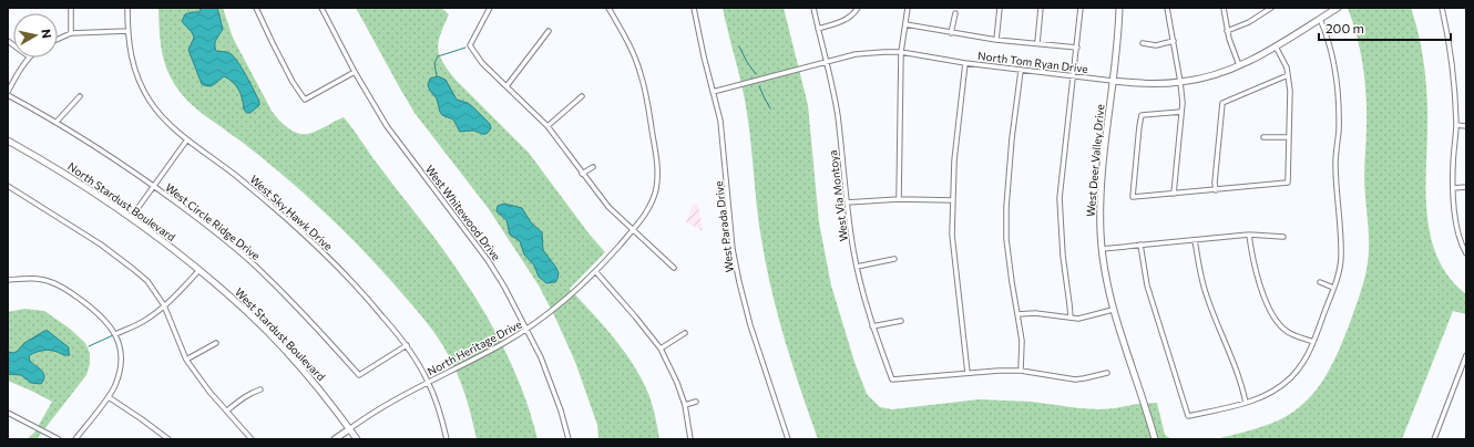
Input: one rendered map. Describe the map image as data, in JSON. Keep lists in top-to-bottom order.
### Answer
{
  "streets": {
    "street": [
      "North Tom Ryan Drive",
      "West Deer Valley Drive",
      "West Via Montoya",
      "North Stardust Boulevard",
      "West Sky Hawk Drive",
      "West Whitewood Drive",
      "West Circle Ridge Drive",
      "West Parada Drive",
      "West Stardust Boulevard",
      "North Heritage Drive"
    ]
  },
  "crossings": [
    ["North Tom Ryan Drive", "West Deer Valley Drive"],
    ["North Tom Ryan Drive", "West Via Montoya"],
    ["North Tom Ryan Drive", "West Parada Drive"],
    ["North Stardust Boulevard", "West Stardust Boulevard"],
    ["West Sky Hawk Drive", "West Circle Ridge Drive"],
    ["West Sky Hawk Drive", "North Heritage Drive"],
    ["West Whitewood Drive", "North Heritage Drive"],
    ["West Stardust Boulevard", "North Heritage Drive"]
  ],
  "scale_bar": "200 m",
  "north": "right"
}
